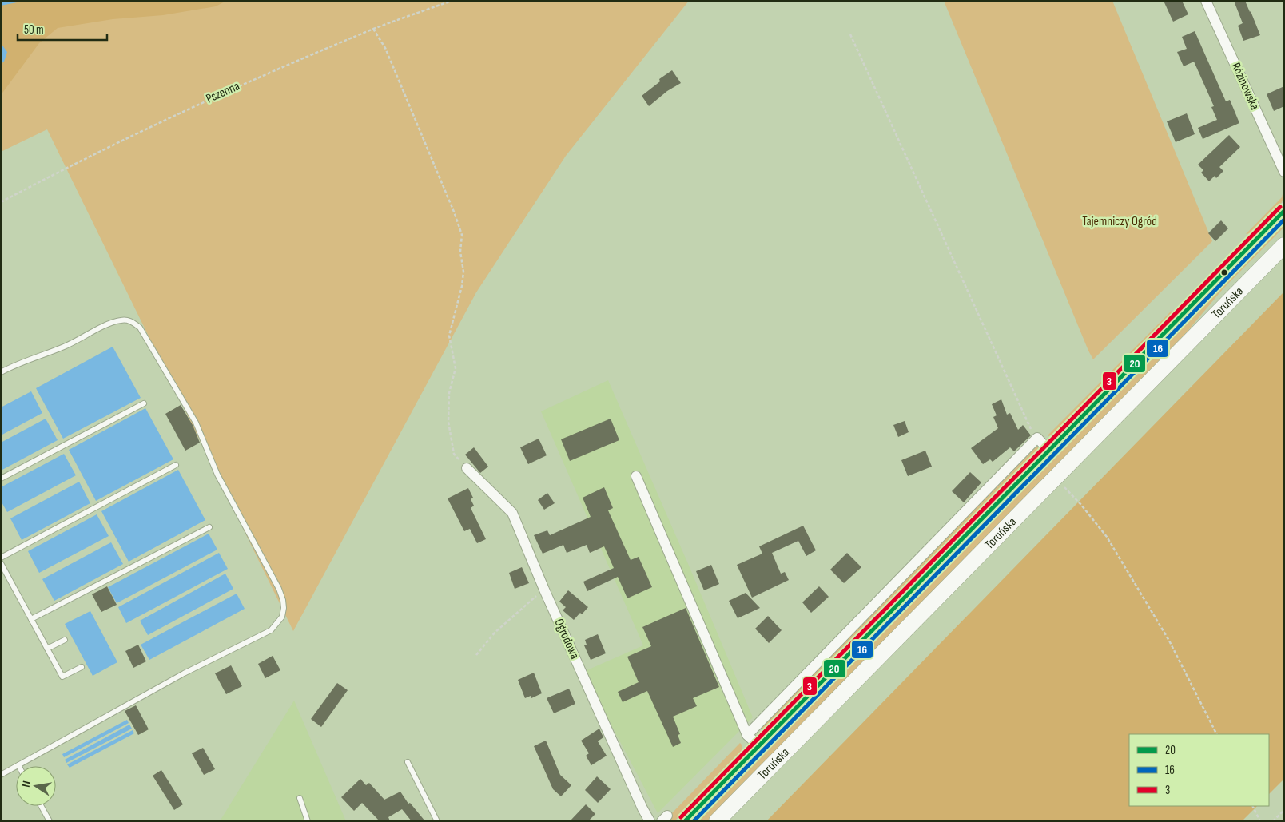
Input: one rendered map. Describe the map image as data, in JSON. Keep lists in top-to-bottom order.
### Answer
{
  "streets": {
    "main road": ["Toruńska"],
    "street": ["Rózinowska", "Ogrodowa"],
    "path": ["Pszenna"]
  },
  "parks": ["Tajemniczy Ogród"],
  "lines": ["transit line 3", "transit line 20", "transit line 16"],
  "legend": ["20", "16", "3"],
  "scale_bar": "50 m",
  "north": "left"
}
